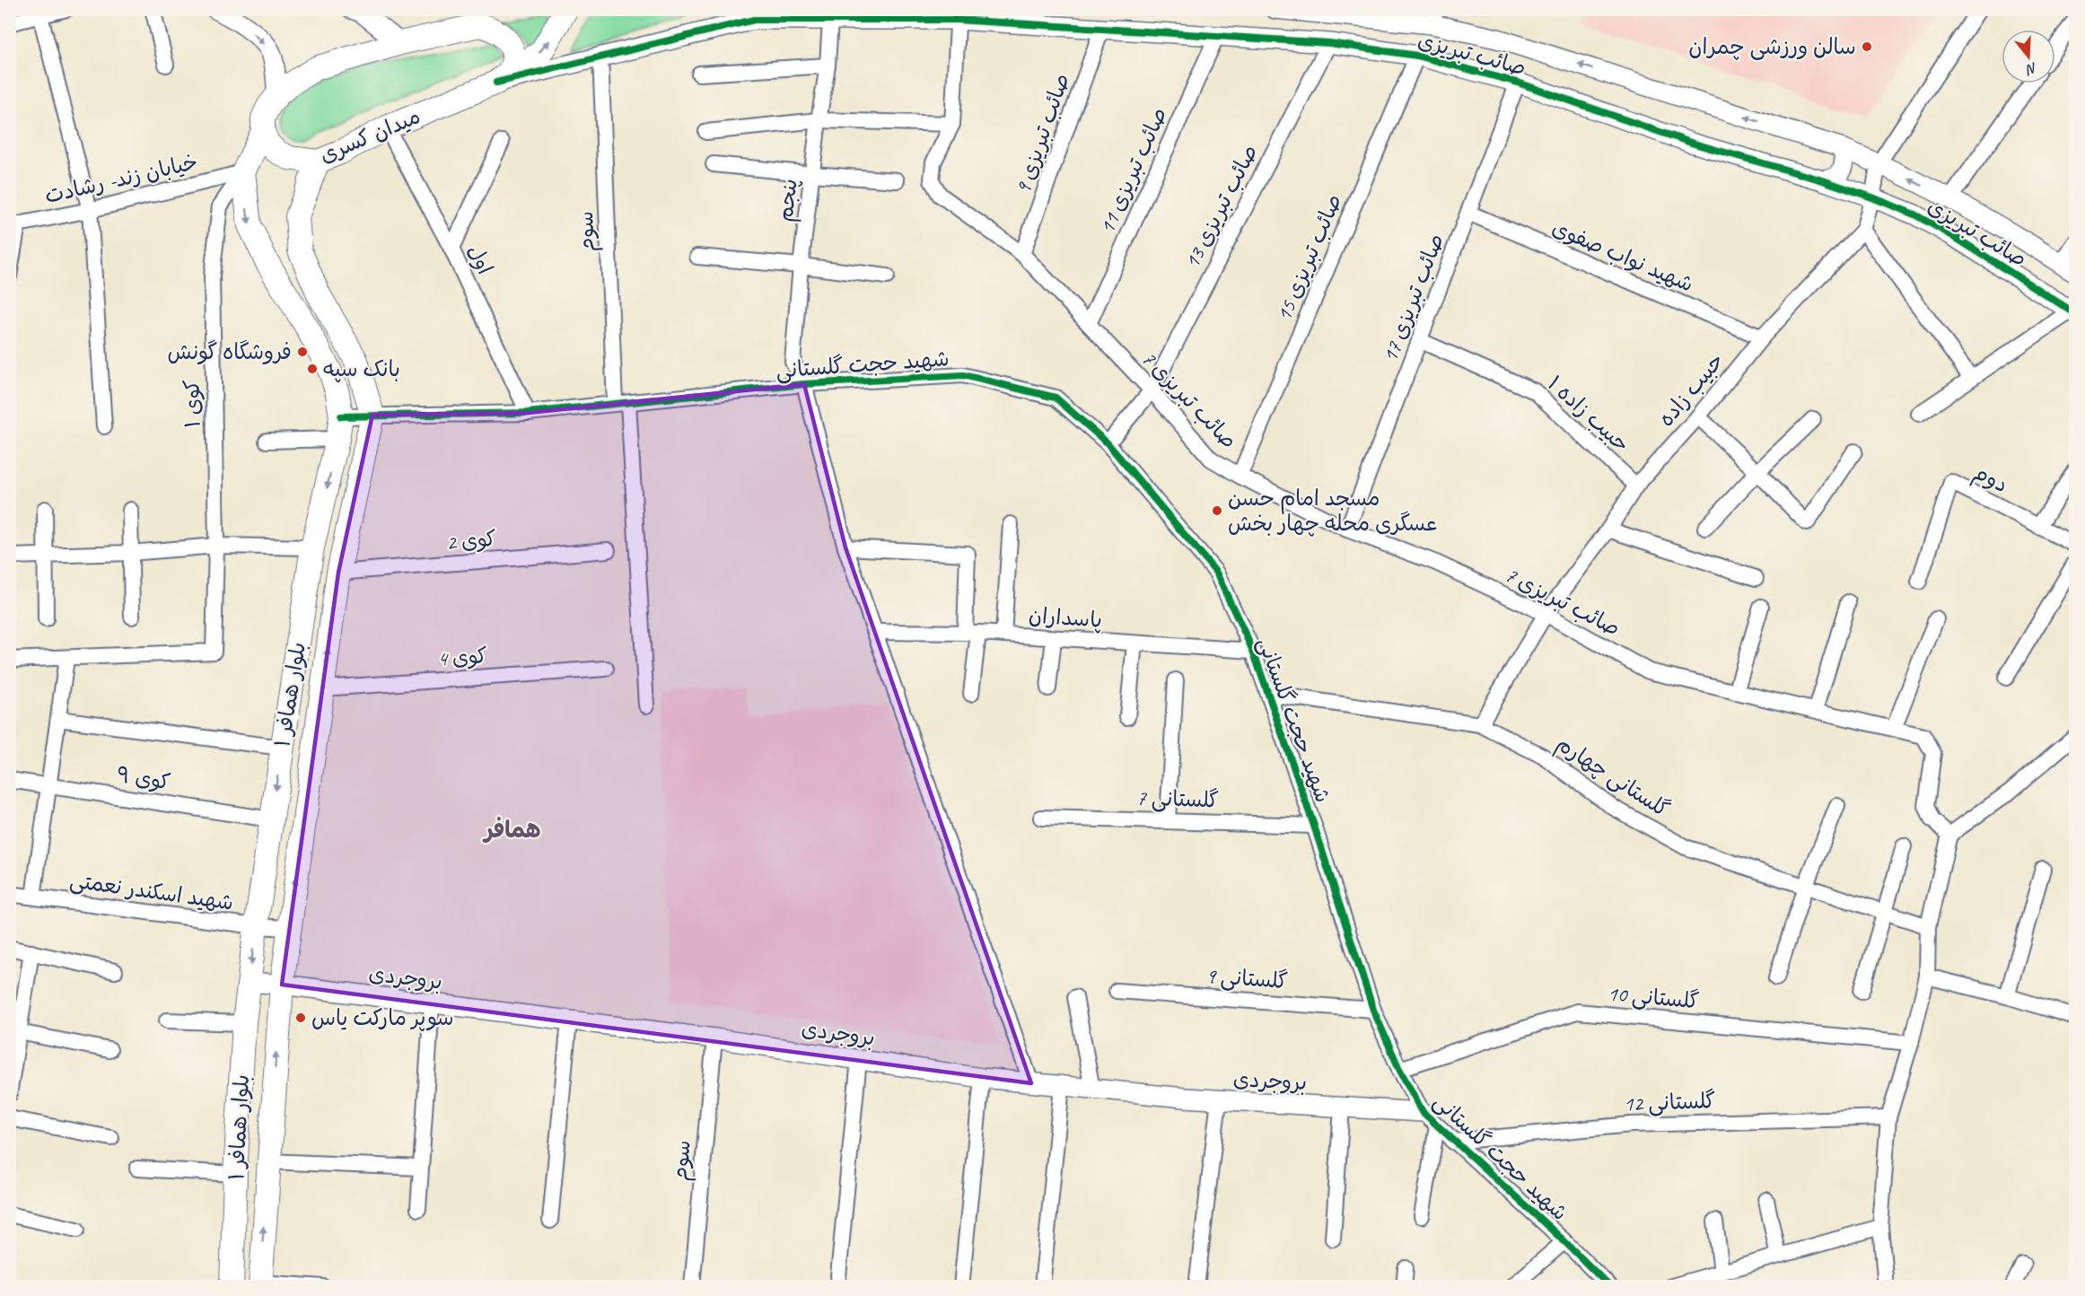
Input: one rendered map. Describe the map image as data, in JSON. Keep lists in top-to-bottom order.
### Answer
{
  "streets": {
    "main road": ["میدان کسری", "بلوار همافر ۱"],
    "street": [
      "صائب تبریزی",
      "صائب تبریزی 9",
      "صائب تبریزی 11",
      "خیابان زند- رشادت",
      "پنجم",
      "صائب تبریزی 13",
      "سوم",
      "شهید نواب صفوی",
      "صائب تبریزی 15",
      "اول",
      "صائب تبریزی 17",
      "شهید حجت گلستانی",
      "حبیب زاده",
      "صائب تبریزی 7",
      "کوی ۱",
      "حبیب زاده ۱",
      "دوم",
      "کوی 2",
      "پاسداران",
      "کوی 4",
      "گلستانی چهارم",
      "کوی ۹",
      "گلستانی 7",
      "شهید اسکندر نعمتی",
      "بروجردی",
      "گلستانی 9",
      "گلستانی 10",
      "گلستانی 12"
    ]
  },
  "crossings": [
    ["صائب تبریزی", "صائب تبریزی 9"],
    ["صائب تبریزی", "میدان کسری"],
    ["صائب تبریزی", "صائب تبریزی 11"],
    ["صائب تبریزی", "پنجم"],
    ["صائب تبریزی", "صائب تبریزی 13"],
    ["صائب تبریزی", "سوم"],
    ["صائب تبریزی", "صائب تبریزی 15"],
    ["صائب تبریزی", "صائب تبریزی 17"],
    ["صائب تبریزی", "حبیب زاده"],
    ["صائب تبریزی", "صائب تبریزی 7"],
    ["صائب تبریزی 9", "صائب تبریزی 7"],
    ["میدان کسری", "اول"],
    ["صائب تبریزی 11", "صائب تبریزی 7"],
    ["خیابان زند- رشادت", "کوی ۱"],
    ["خیابان زند- رشادت", "بلوار همافر ۱"],
    ["پنجم", "شهید حجت گلستانی"],
    ["پنجم", "پاسداران"],
    ["پنجم", "بروجردی"],
    ["صائب تبریزی 13", "صائب تبریزی 7"],
    ["سوم", "شهید حجت گلستانی"],
    ["سوم", "بروجردی"],
    ["شهید نواب صفوی", "صائب تبریزی 17"],
    ["شهید نواب صفوی", "حبیب زاده"],
    ["صائب تبریزی 15", "صائب تبریزی 7"],
    ["اول", "شهید حجت گلستانی"],
    ["صائب تبریزی 17", "صائب تبریزی 7"],
    ["صائب تبریزی 17", "حبیب زاده ۱"],
    ["شهید حجت گلستانی", "پاسداران"],
    ["شهید حجت گلستانی", "بلوار همافر ۱"],
    ["شهید حجت گلستانی", "گلستانی چهارم"],
    ["شهید حجت گلستانی", "گلستانی 7"],
    ["شهید حجت گلستانی", "بروجردی"],
    ["شهید حجت گلستانی", "گلستانی 9"],
    ["شهید حجت گلستانی", "گلستانی 10"],
    ["شهید حجت گلستانی", "گلستانی 12"],
    ["حبیب زاده", "صائب تبریزی 7"],
    ["حبیب زاده", "حبیب زاده ۱"],
    ["حبیب زاده", "گلستانی چهارم"],
    ["کوی ۱", "بلوار همافر ۱"],
    ["کوی 2", "بلوار همافر ۱"],
    ["کوی 4", "بلوار همافر ۱"],
    ["بلوار همافر ۱", "کوی ۹"],
    ["بلوار همافر ۱", "شهید اسکندر نعمتی"],
    ["بلوار همافر ۱", "بروجردی"]
  ],
  "districts": ["همافر"],
  "places": [
    "سالن ورزشی چمران",
    "فروشگاه گونش",
    "بانک سپه",
    "مسجد امام حسن عسگری محله چهار بخش",
    "سوپر مارکت یاس"
  ],
  "north": "bottom"
}
